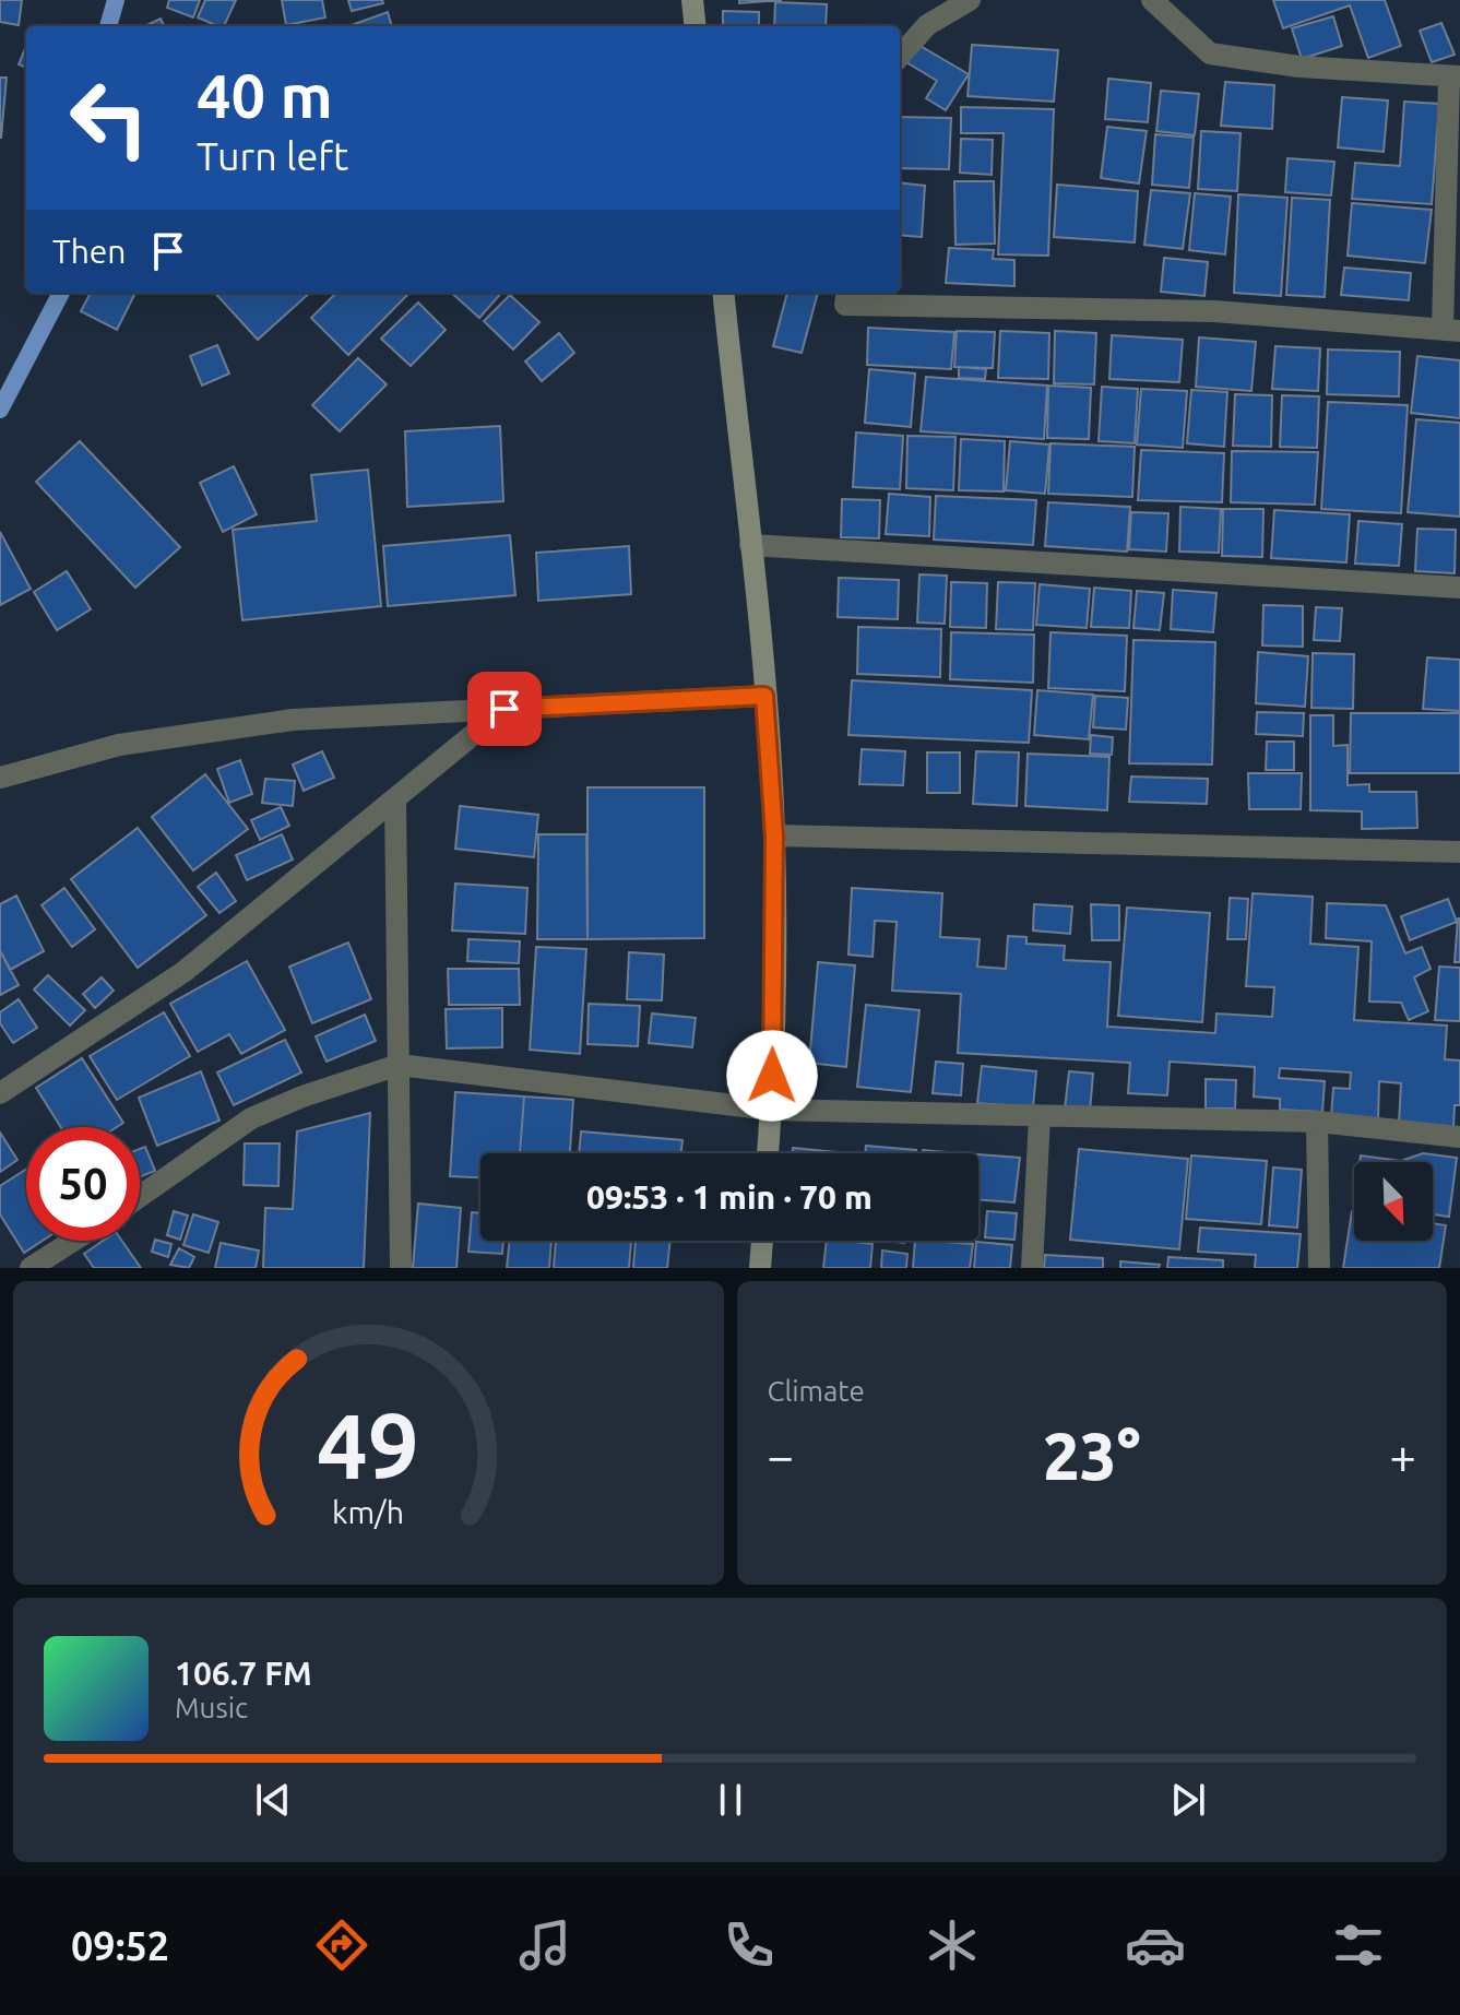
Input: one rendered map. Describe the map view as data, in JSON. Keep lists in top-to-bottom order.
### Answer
{
  "north": "bottom right",
  "page": {
    "turn": ["40 m", "Turn left"],
    "then": "Then",
    "limit": "50",
    "trip": "09:53 · 1 min · 70 m",
    "tile": "Climate",
    "heat": ["−", "23°", "+"],
    "song": ["106.7 FM", "Music"],
    "tabs": "09:52",
    "gauge": ["49", "km/h"]
  }
}
